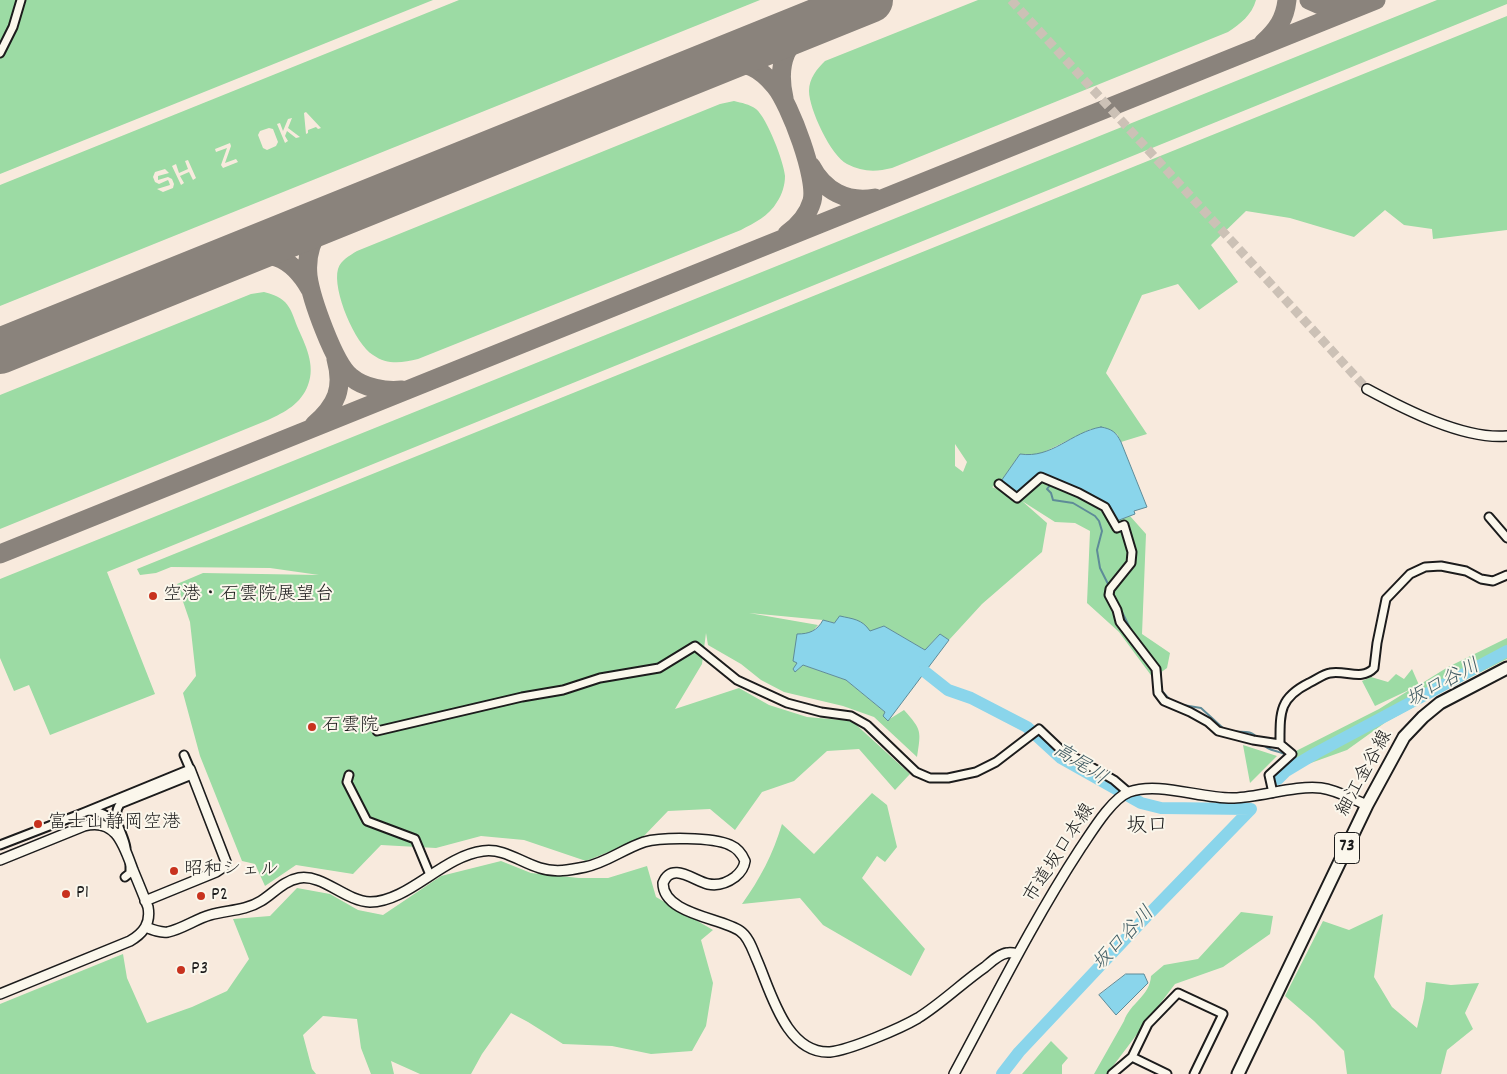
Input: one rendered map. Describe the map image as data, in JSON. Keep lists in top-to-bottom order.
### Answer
{
  "streets": {
    "main road": ["細江金谷線", "73"],
    "street": ["市道坂口本線"]
  },
  "districts": ["坂口"],
  "water": ["坂口谷川", "高尾川"],
  "places": [
    "空港・石雲院展望台",
    "石雲院",
    "富士山静岡空港",
    "昭和シェル",
    "P1",
    "P2",
    "P3"
  ]
}
